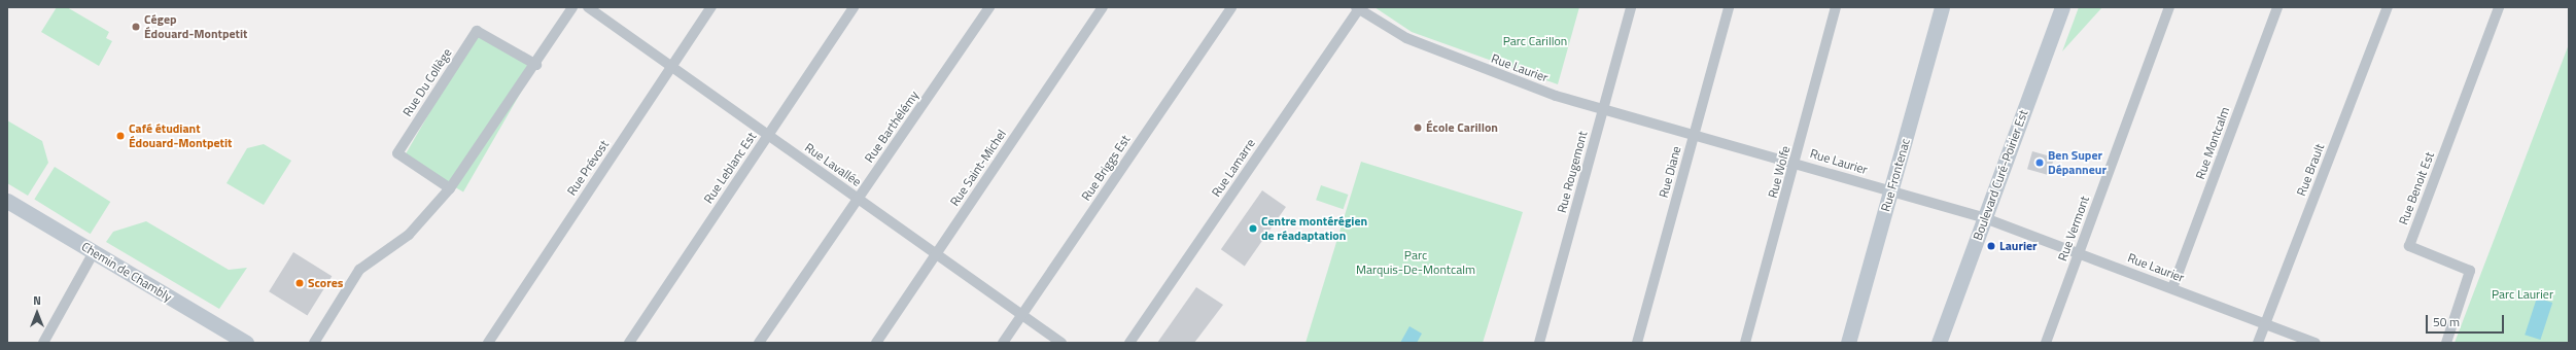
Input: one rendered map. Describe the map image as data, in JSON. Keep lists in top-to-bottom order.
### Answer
{
  "streets": {
    "main road": ["Rue Frontenac", "Boulevard Curé-Poirier Est", "Chemin de Chambly"],
    "street": [
      "Rue Laurier",
      "Rue Du Collège",
      "Rue Barthélémy",
      "Rue Montcalm",
      "Rue Lavallée",
      "Rue Prévost",
      "Rue Leblanc Est",
      "Rue Saint-Michel",
      "Rue Briggs Est",
      "Rue Lamarre",
      "Rue Brault",
      "Rue Rougemont",
      "Rue Diane",
      "Rue Wolfe",
      "Rue Benoit Est",
      "Rue Vermont"
    ]
  },
  "crossings": [
    ["Rue Laurier", "Rue Montcalm"],
    ["Rue Laurier", "Rue Lamarre"],
    ["Rue Laurier", "Rue Brault"],
    ["Rue Laurier", "Rue Rougemont"],
    ["Rue Laurier", "Rue Diane"],
    ["Rue Laurier", "Rue Wolfe"],
    ["Rue Laurier", "Rue Frontenac"],
    ["Rue Laurier", "Boulevard Curé-Poirier Est"],
    ["Rue Laurier", "Rue Vermont"],
    ["Rue Barthélémy", "Rue Lavallée"],
    ["Rue Lavallée", "Rue Prévost"],
    ["Rue Lavallée", "Rue Leblanc Est"],
    ["Rue Lavallée", "Rue Saint-Michel"],
    ["Rue Lavallée", "Rue Briggs Est"]
  ],
  "parks": ["Parc Carillon", "Parc Marquis-De-Montcalm", "Parc Laurier"],
  "places": [
    "Cégep Édouard-Montpetit",
    "École Carillon",
    "Café étudiant Édouard-Montpetit",
    "Ben Super Dépanneur",
    "Centre montérégien de réadaptation",
    "Laurier",
    "Scores"
  ],
  "scale_bar": "50 m",
  "north": "top"
}
